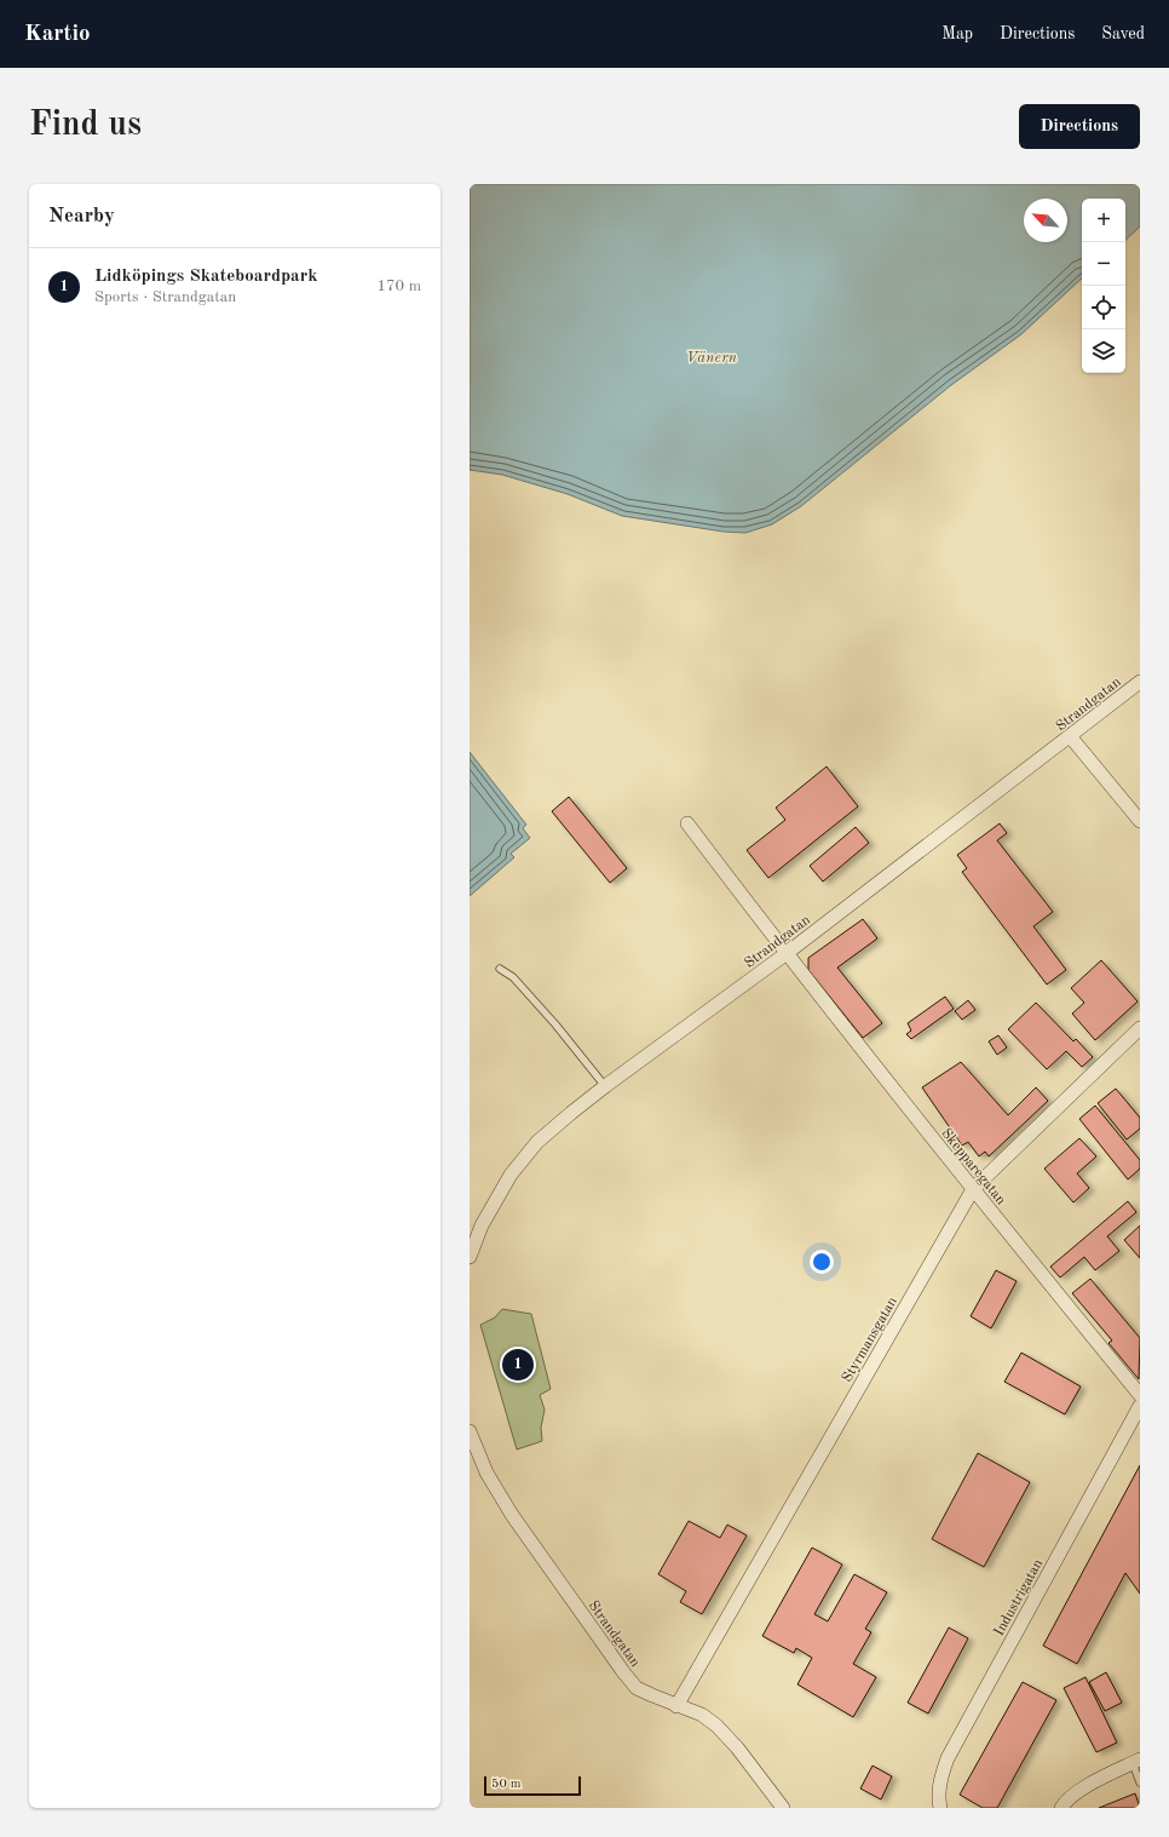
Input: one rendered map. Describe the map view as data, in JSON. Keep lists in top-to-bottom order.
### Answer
{
  "streets": {
    "street": [
      "Strandgatan",
      "Skepparegatan",
      "Styrmansgatan",
      "Industrigatan"
    ]
  },
  "crossings": [
    ["Strandgatan", "Skepparegatan"],
    ["Strandgatan", "Styrmansgatan"],
    ["Skepparegatan", "Styrmansgatan"]
  ],
  "water": ["Vänern"],
  "scale_bar": "50 m",
  "north": "top left",
  "page": {
    "header": "Kartio",
    "nav": ["Map", "Directions", "Saved"],
    "buttons": "Directions",
    "title": "Find us",
    "heading": "Nearby",
    "map_buttons": ["+", "−"],
    "list": [
      {
        "mark": "1",
        "name": "Lidköpings Skateboardpark",
        "note": "Sports · Strandgatan",
        "value": "170 m"
      }
    ],
    "pins": "1",
    "scale": "50 m"
  }
}
